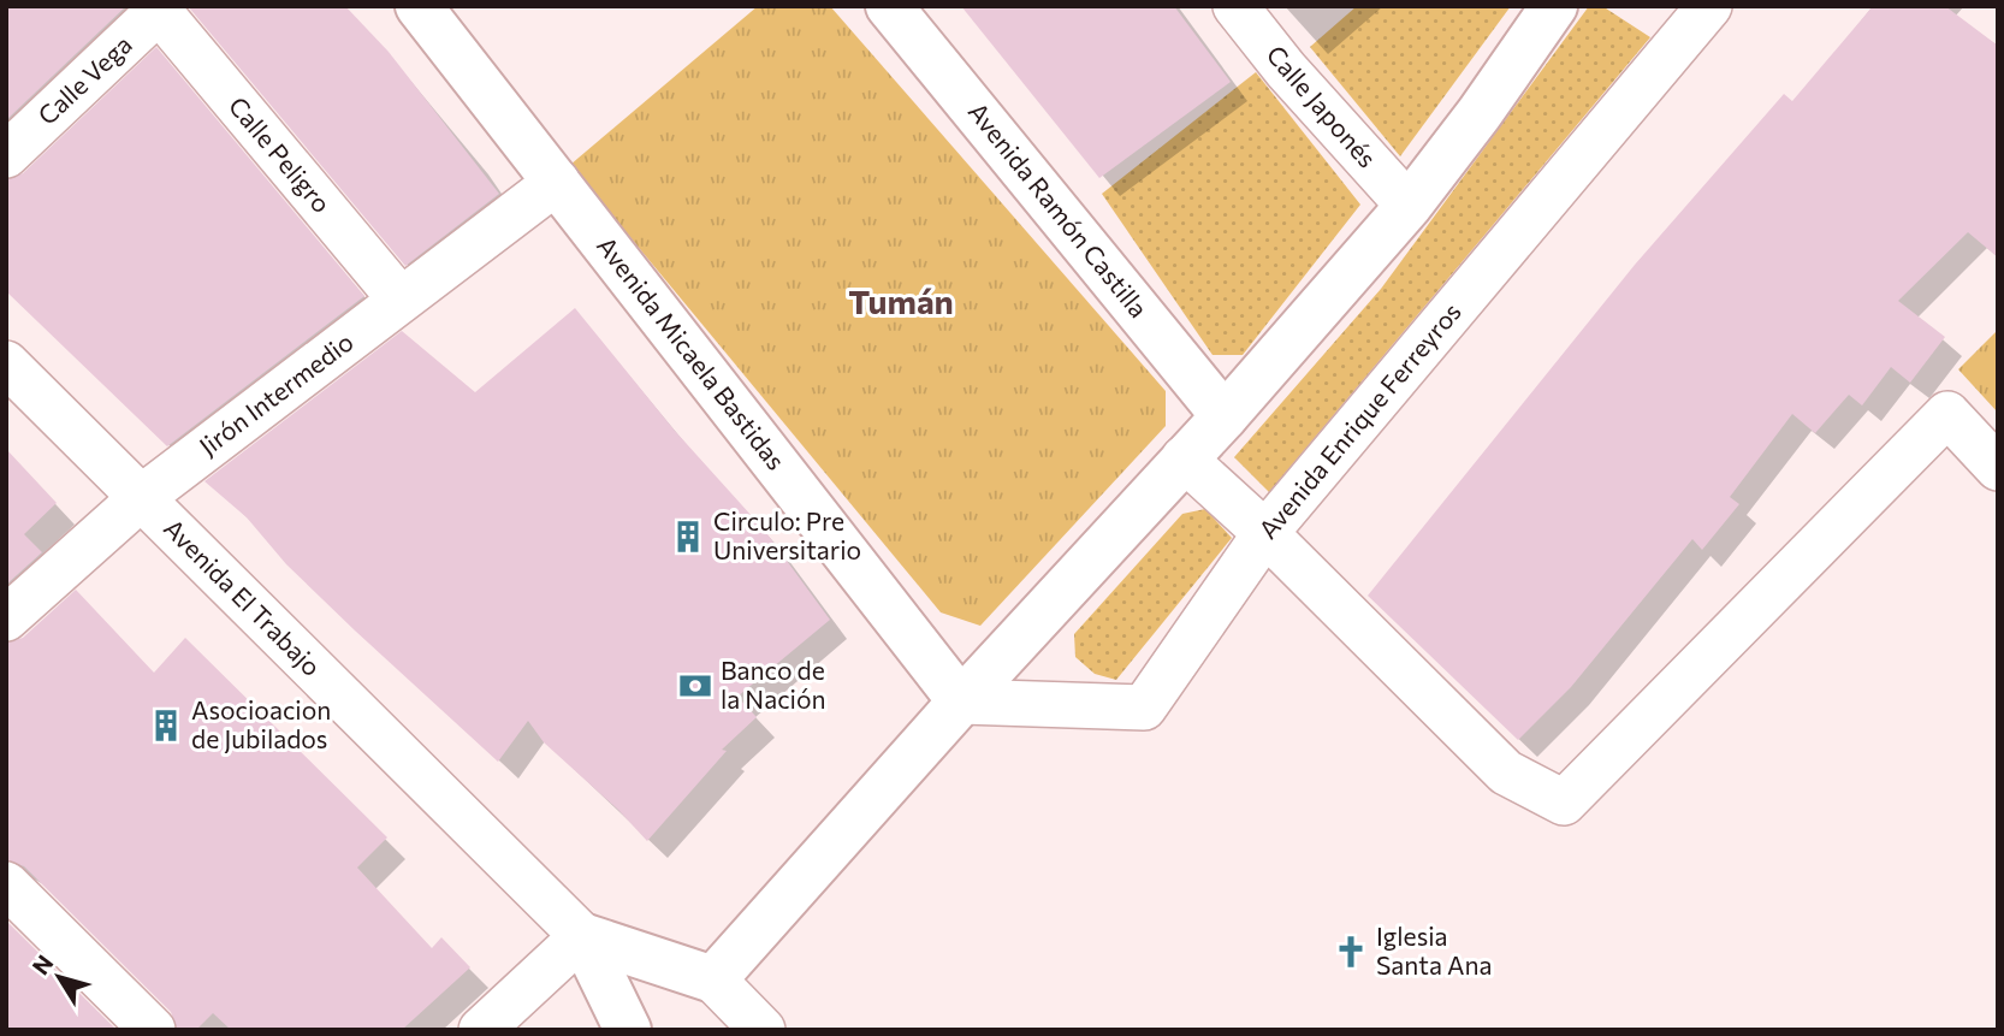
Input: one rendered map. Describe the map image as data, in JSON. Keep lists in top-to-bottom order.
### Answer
{
  "streets": {
    "main road": ["Avenida Ramón Castilla", "Avenida Micaela Bastidas", "Avenida El Trabajo"],
    "street": [
      "Calle Vega",
      "Calle Japonés",
      "Calle Peligro",
      "Jirón Intermedio",
      "Avenida Enrique Ferreyros"
    ]
  },
  "crossings": [
    ["Calle Vega", "Calle Peligro"],
    ["Calle Peligro", "Jirón Intermedio"],
    ["Avenida Micaela Bastidas", "Jirón Intermedio"],
    ["Avenida Micaela Bastidas", "Avenida Enrique Ferreyros"],
    ["Jirón Intermedio", "Avenida El Trabajo"]
  ],
  "districts": ["Tumán"],
  "places": {
    "building": ["Circulo: Pre Universitario", "Asocioacion de Jubilados"],
    "bank": ["Banco de la Nación"],
    "church": ["Iglesia Santa Ana"]
  },
  "north": "top left"
}
